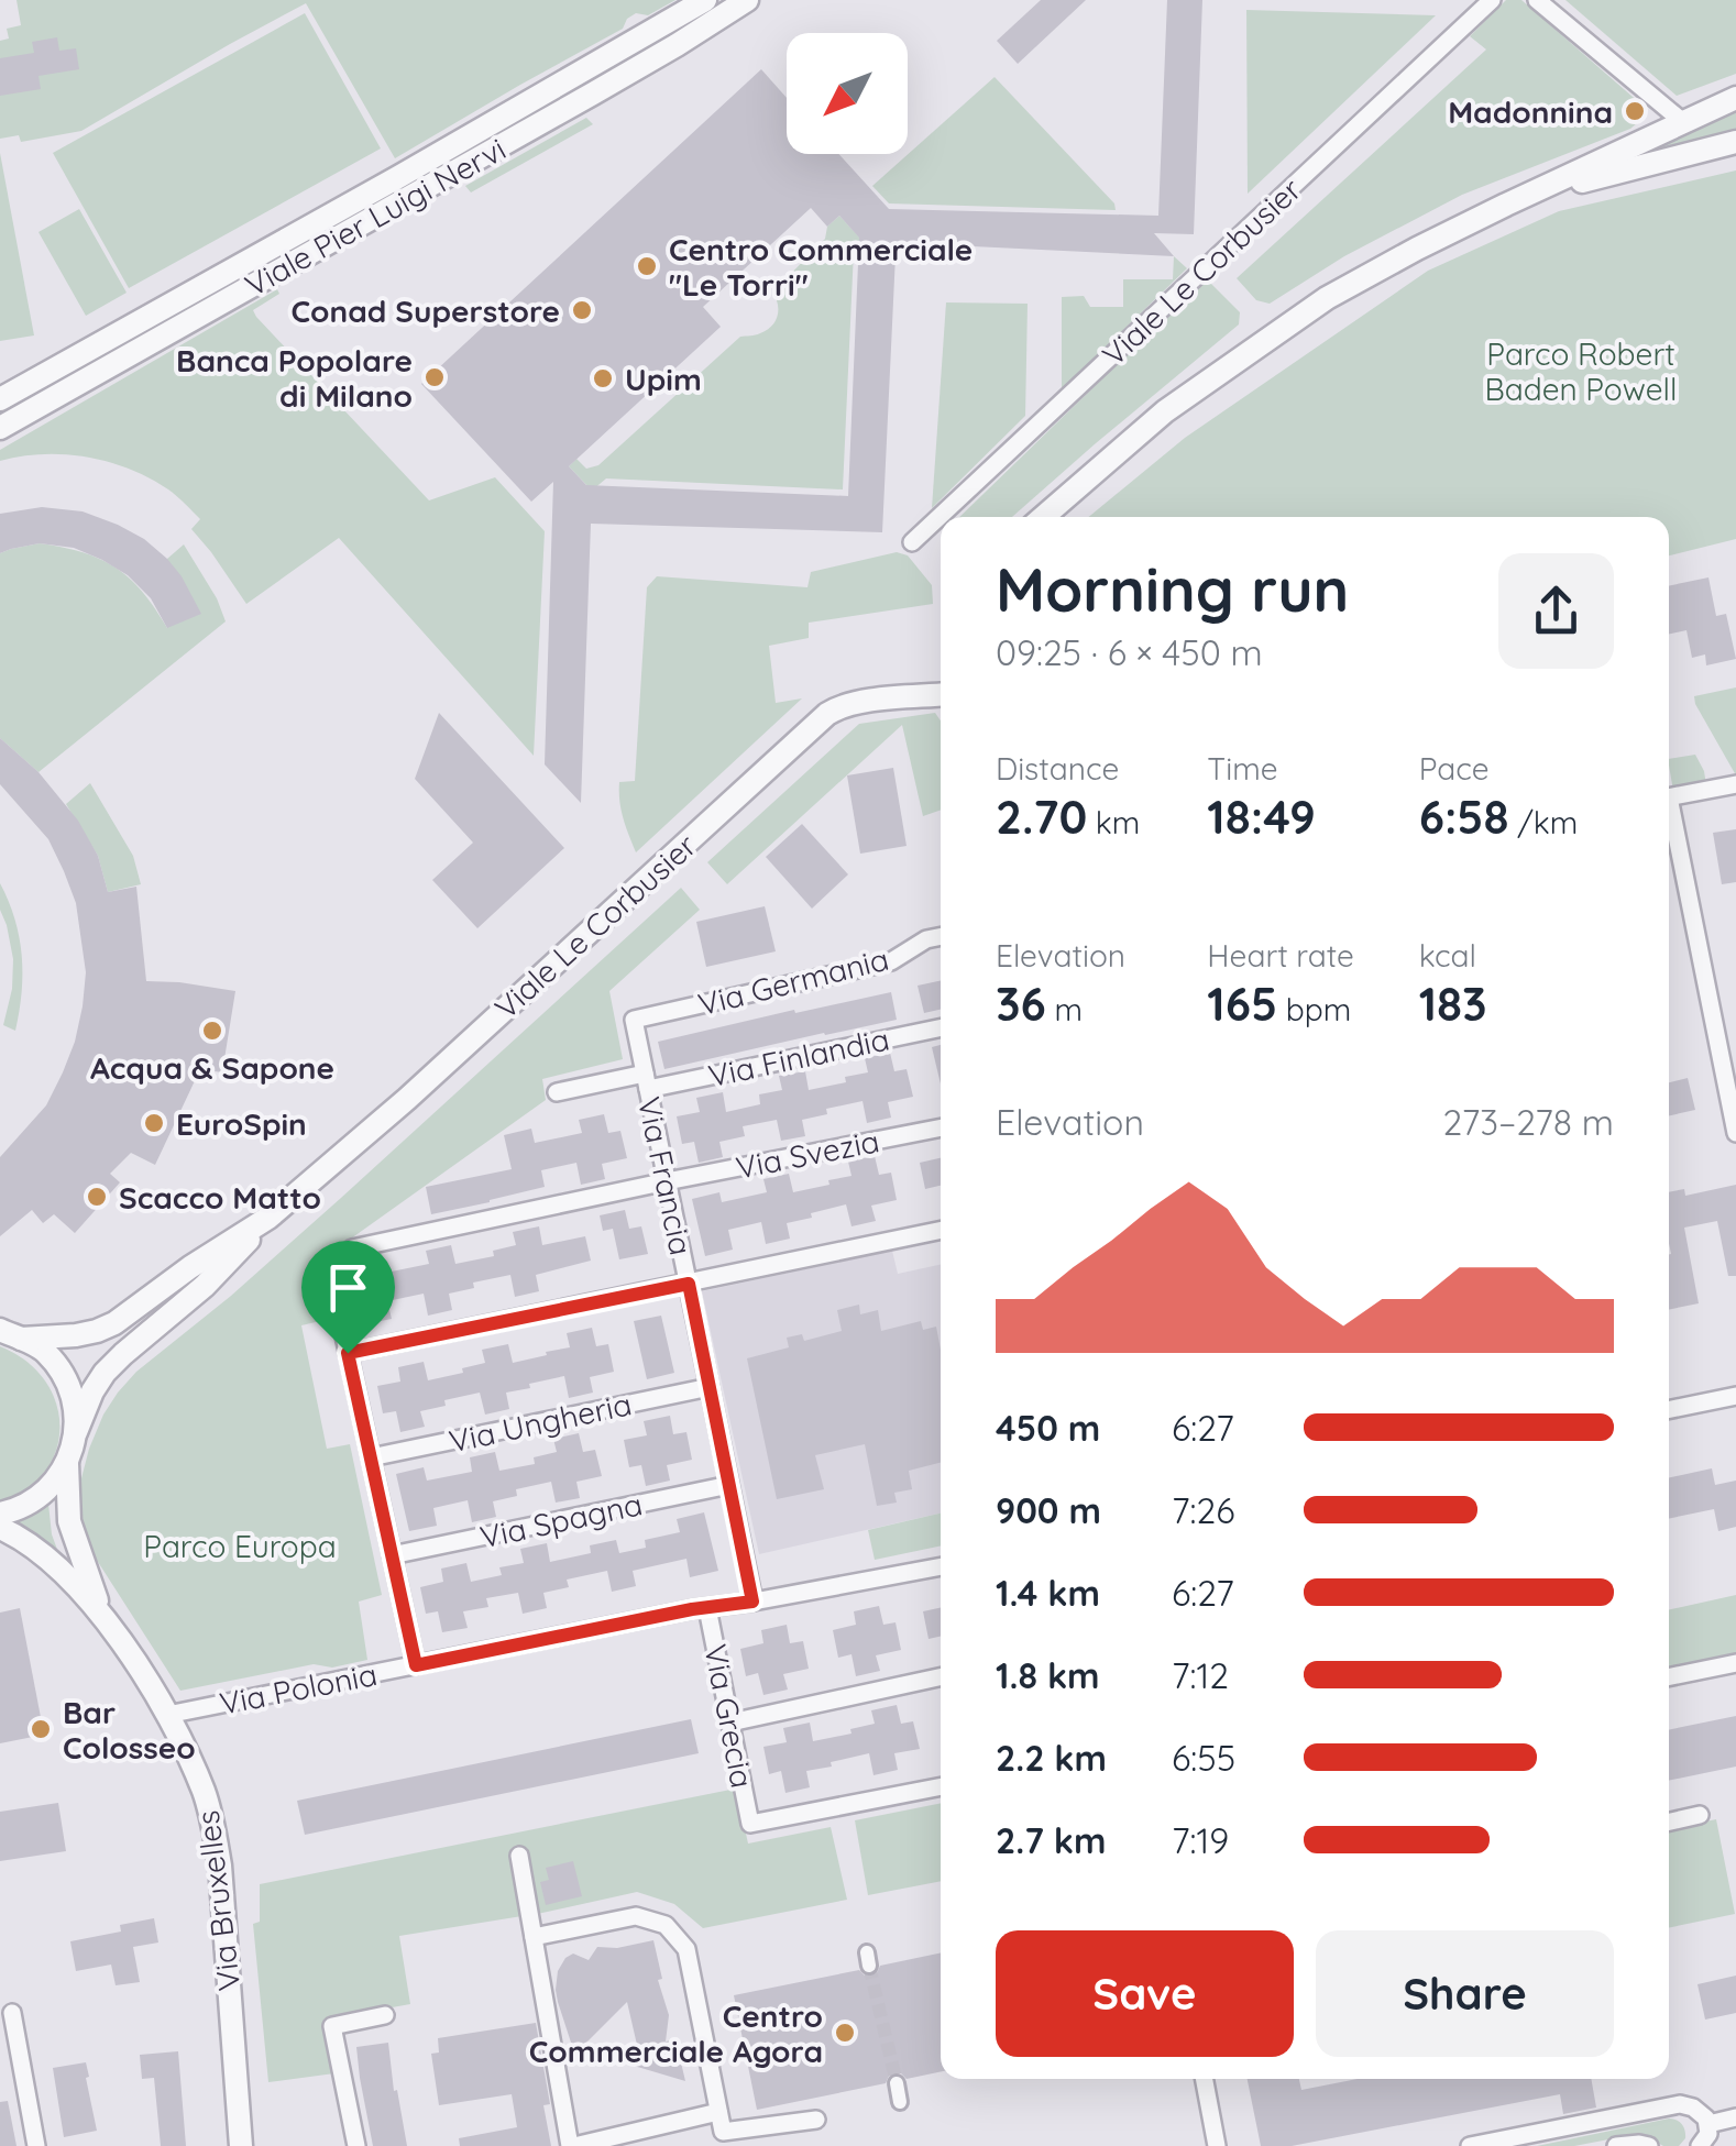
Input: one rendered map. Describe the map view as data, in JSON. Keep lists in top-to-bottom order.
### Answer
{
  "streets": {
    "street": [
      "Viale Pier Luigi Nervi",
      "Viale Le Corbusier",
      "Via Germania",
      "Via Finlandia",
      "Via Svezia",
      "Via Francia",
      "Via Ungheria",
      "Via Spagna",
      "Via Polonia",
      "Via Grecia",
      "Via Bruxelles"
    ]
  },
  "crossings": [
    ["Viale Le Corbusier", "Via Bruxelles"],
    ["Via Germania", "Via Francia"],
    ["Via Finlandia", "Via Francia"],
    ["Via Svezia", "Via Francia"],
    ["Via Francia", "Via Ungheria"],
    ["Via Francia", "Via Spagna"],
    ["Via Francia", "Via Polonia"],
    ["Via Polonia", "Via Grecia"],
    ["Via Polonia", "Via Bruxelles"]
  ],
  "parks": ["Parco Robert Baden Powell", "Parco Europa"],
  "places": [
    "Madonnina",
    "Centro Commerciale \"Le Torri\"",
    "Conad Superstore",
    "Banca Popolare di Milano",
    "Upim",
    "Acqua & Sapone",
    "EuroSpin",
    "Scacco Matto",
    "Bar Colosseo",
    "Centro Commerciale Agora"
  ],
  "north": "bottom left",
  "page": {
    "heading": ["Morning run", "09:25 · 6 × 450 m"],
    "stats": [
      ["Distance", "2.70 km"],
      ["Time", "18:49"],
      ["Pace", "6:58 /km"],
      ["Elevation", "36 m"],
      ["Heart rate", "165 bpm"],
      ["kcal", "183"]
    ],
    "chart": ["Elevation", "273–278 m"],
    "list": [
      {
        "name": "450 m",
        "note": "6:27"
      },
      {
        "name": "900 m",
        "note": "7:26"
      },
      {
        "name": "1.4 km",
        "note": "6:27"
      },
      {
        "name": "1.8 km",
        "note": "7:12"
      },
      {
        "name": "2.2 km",
        "note": "6:55"
      },
      {
        "name": "2.7 km",
        "note": "7:19"
      }
    ],
    "buttons": ["Save", "Share"]
  }
}
